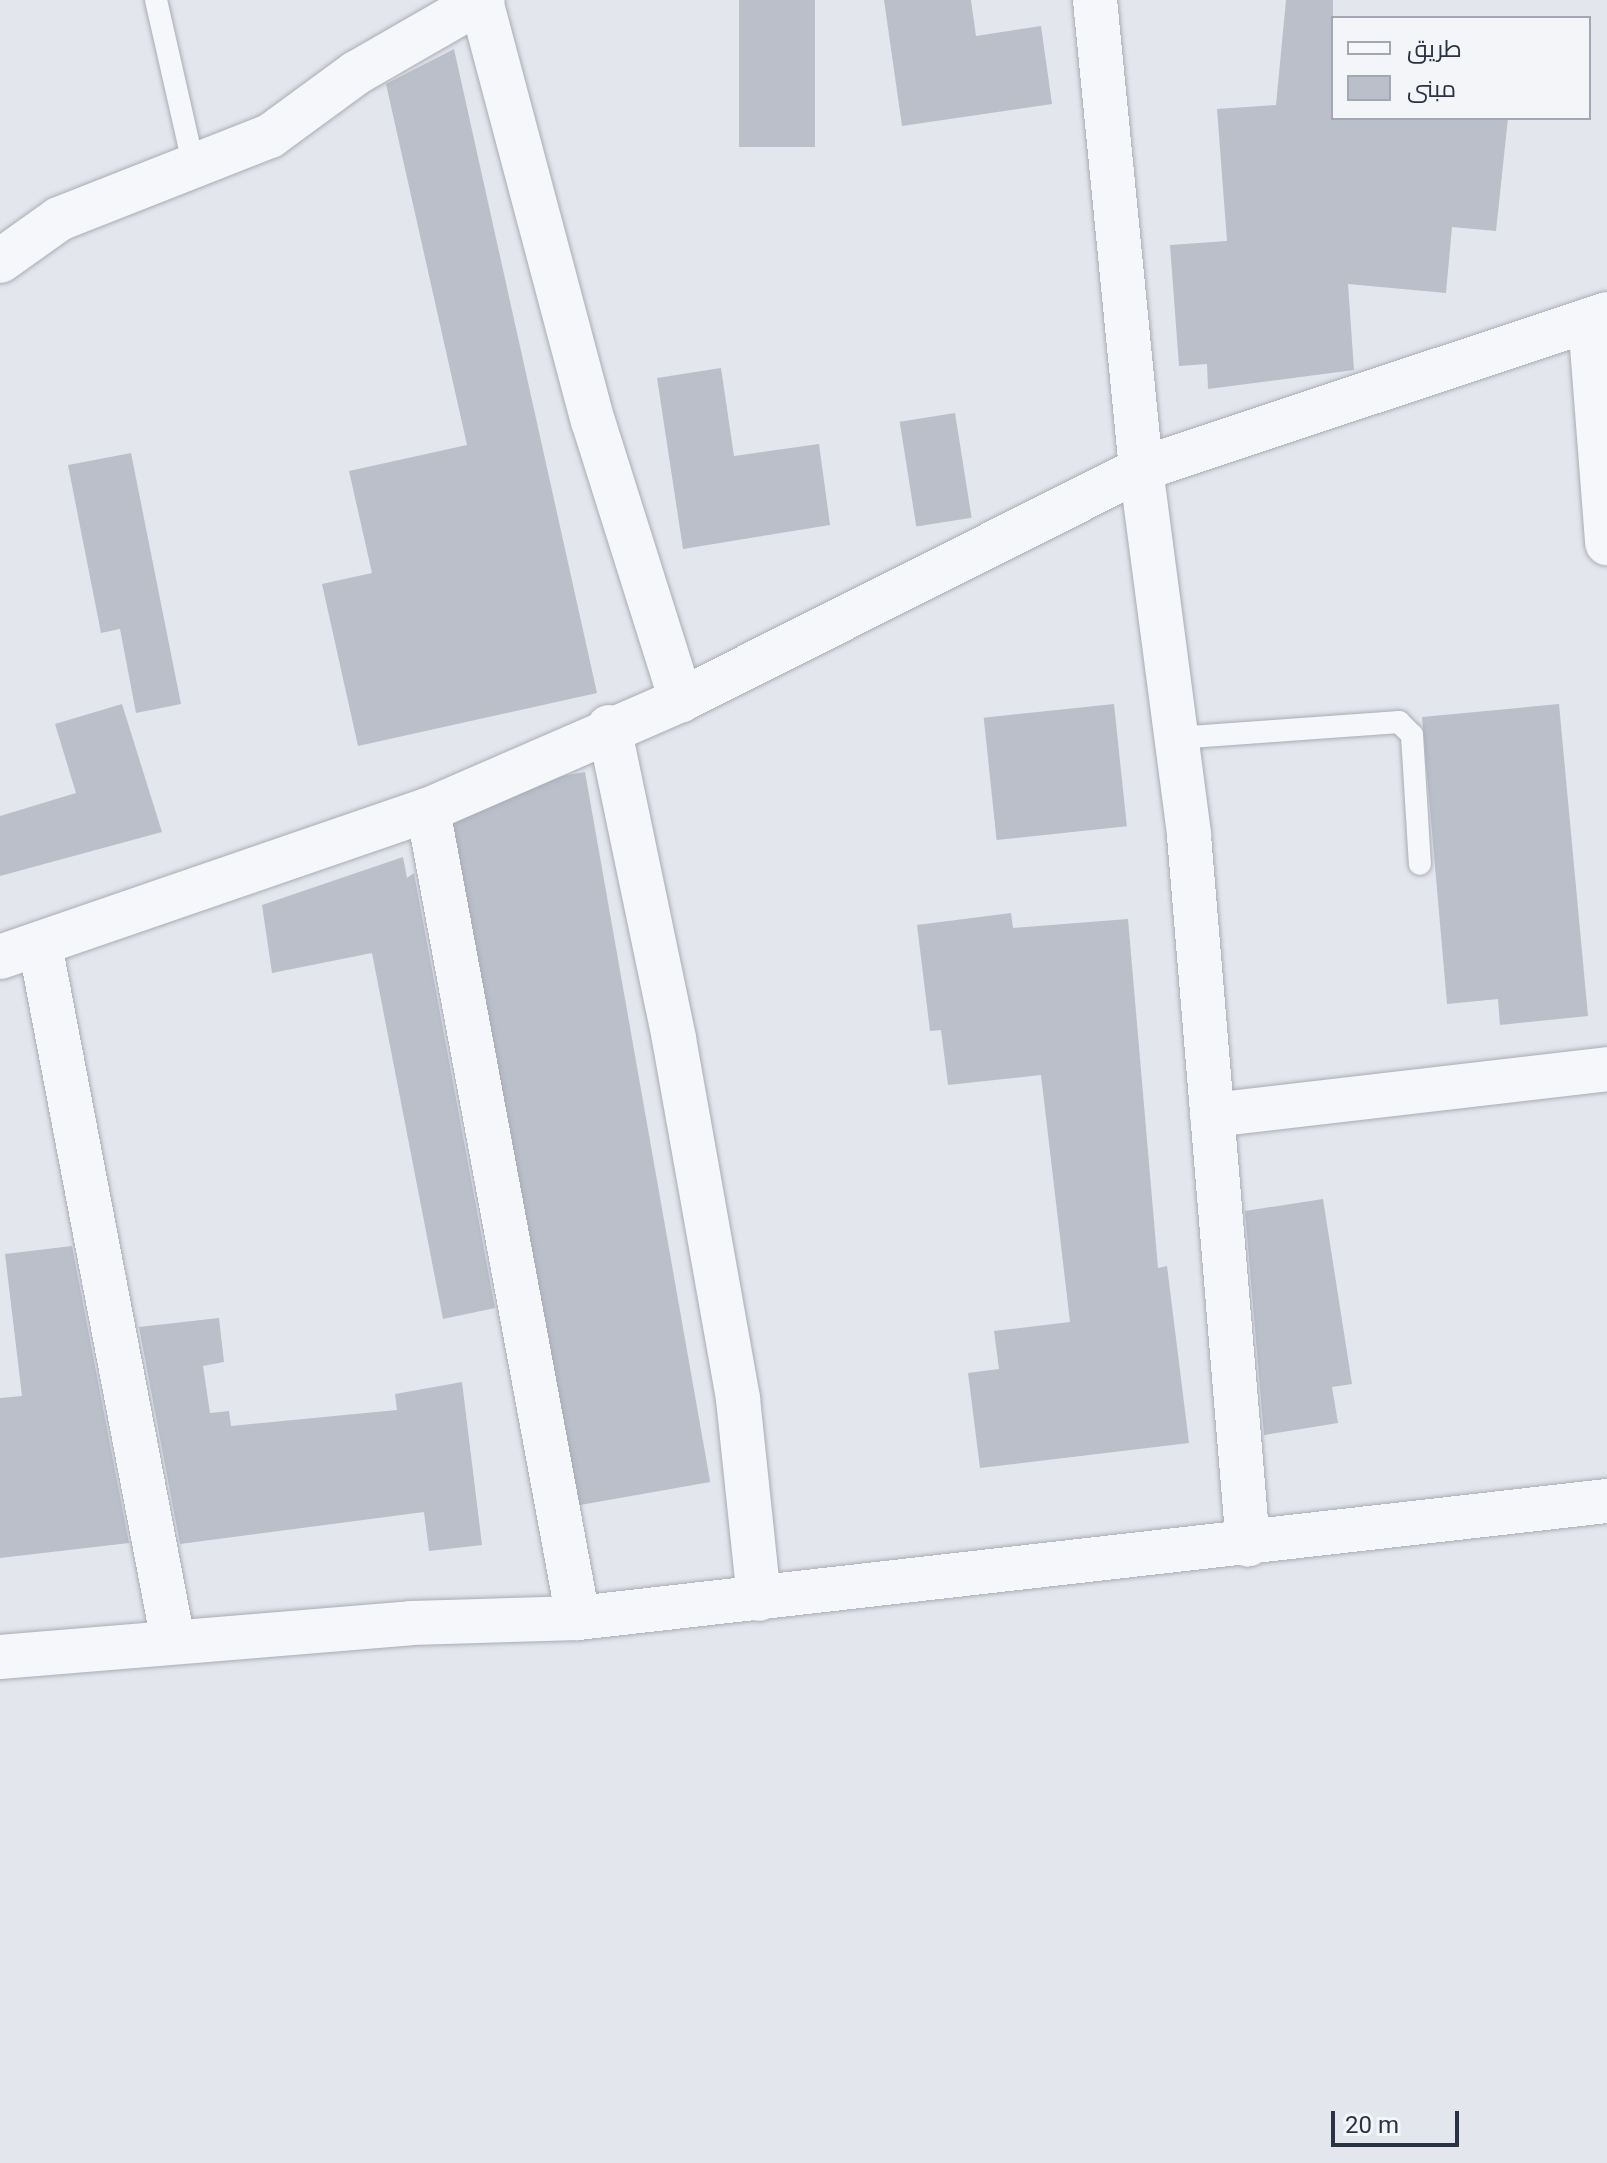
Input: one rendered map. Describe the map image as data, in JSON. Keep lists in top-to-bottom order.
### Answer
{
  "legend": ["طريق", "مبنى"],
  "scale_bar": "20 m"
}
